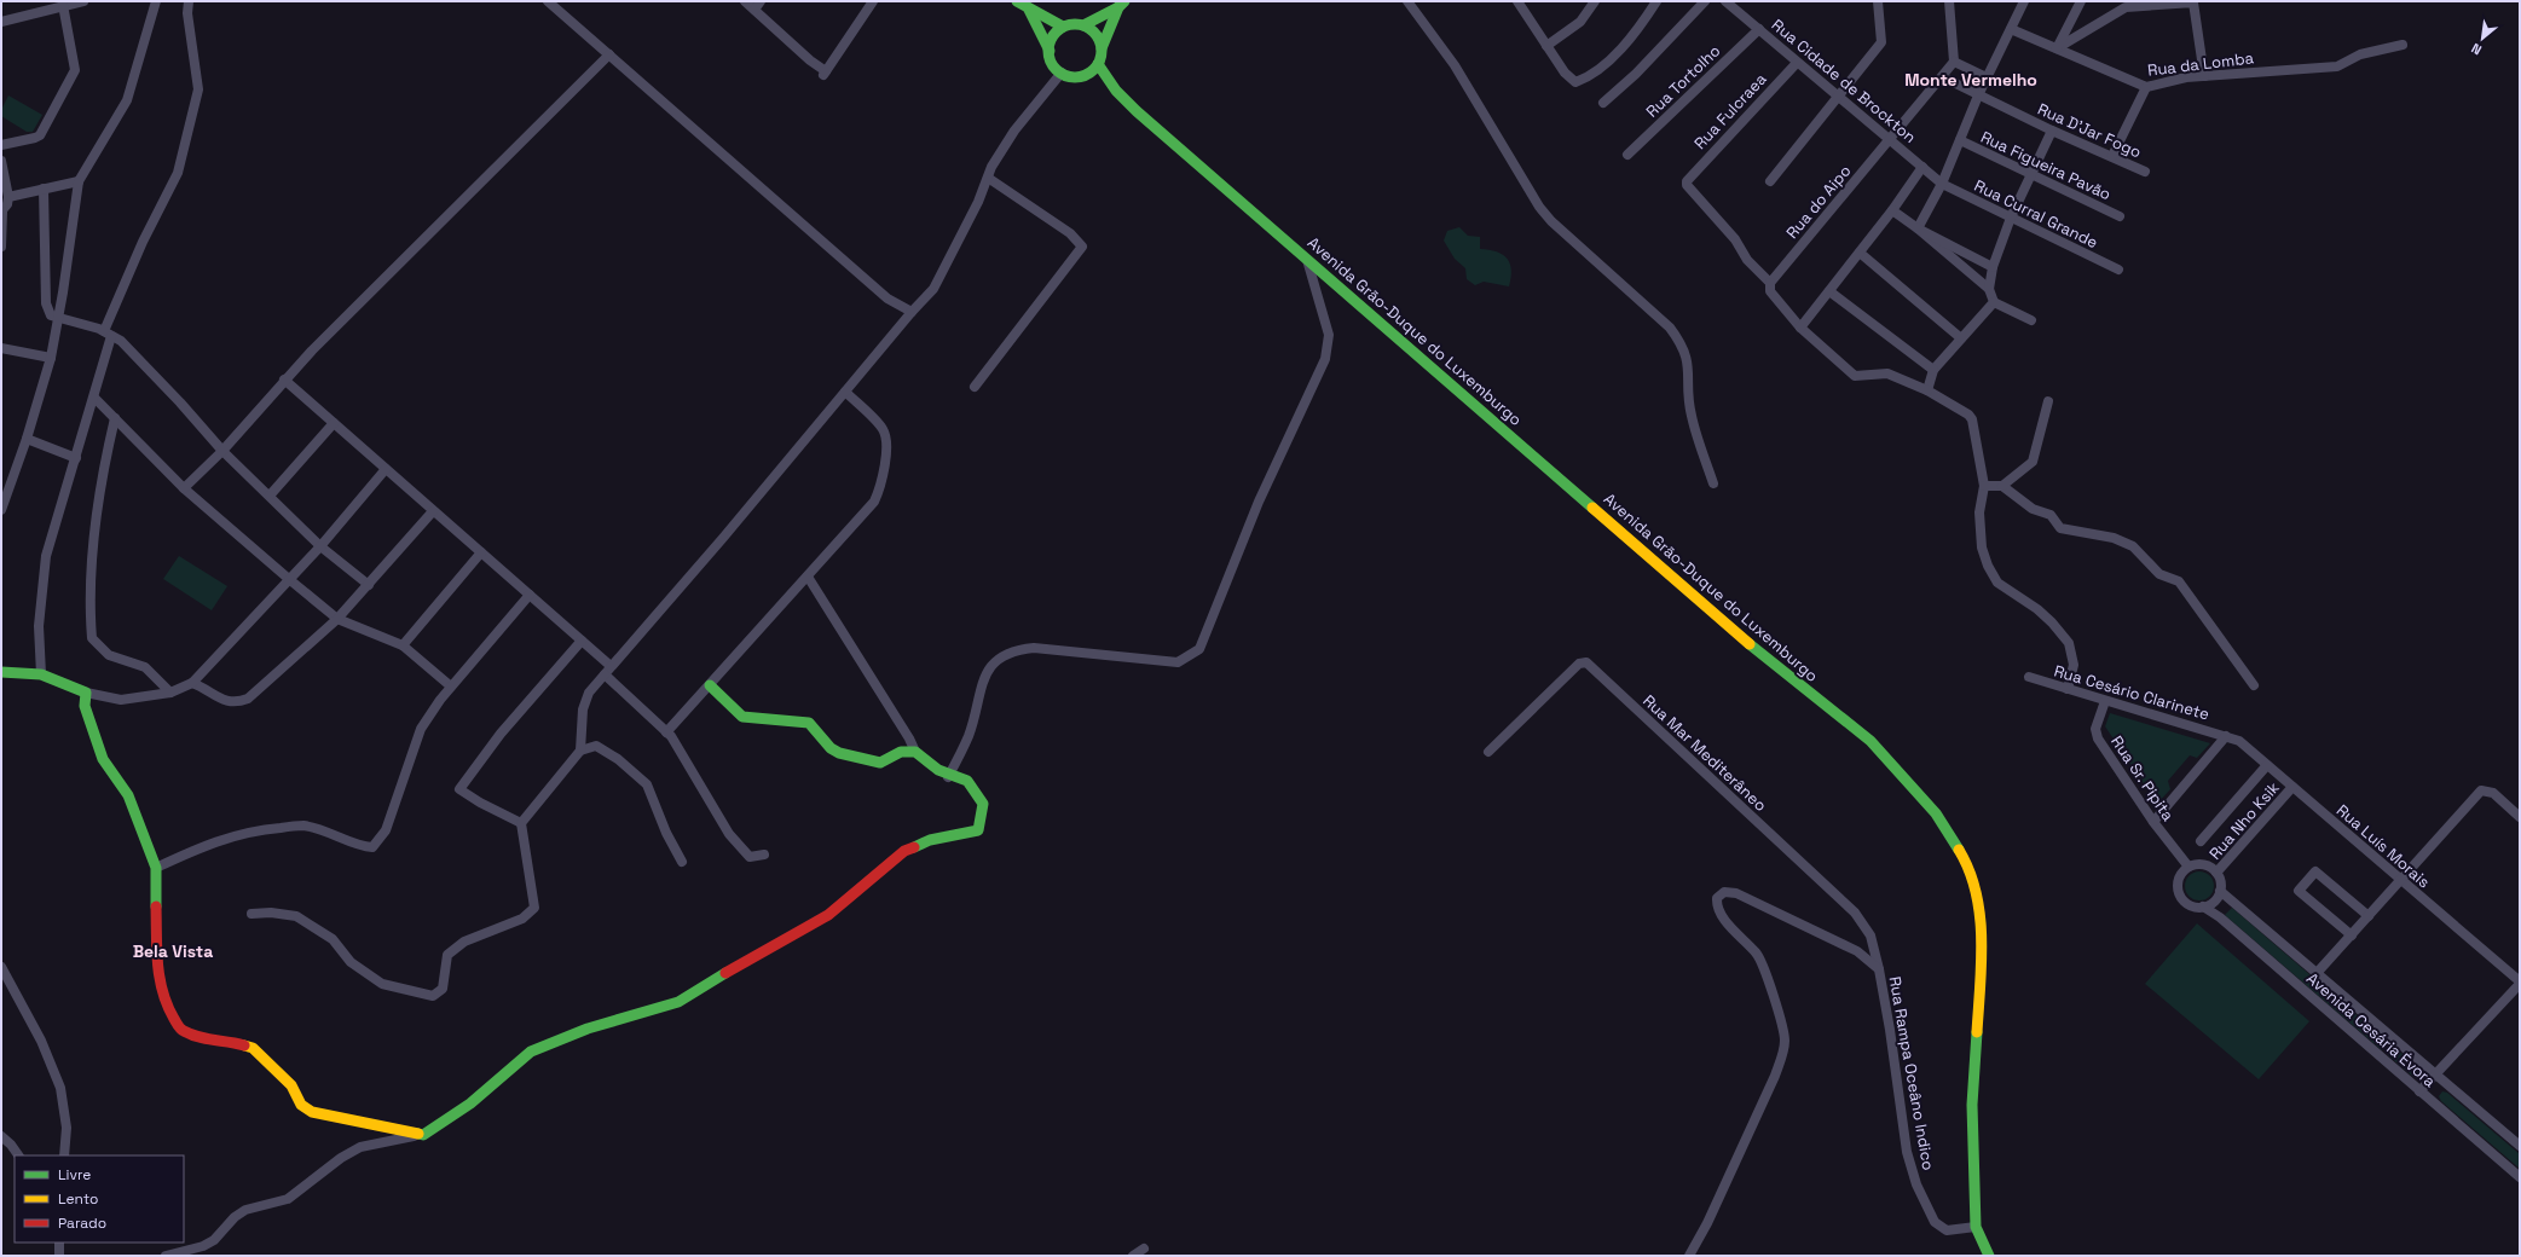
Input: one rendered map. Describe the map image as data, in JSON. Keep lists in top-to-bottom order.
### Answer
{
  "streets": {
    "main road": ["Avenida Grão-Duque do Luxemburgo"],
    "street": [
      "Rua da Lomba",
      "Rua Tortolho",
      "Rua Cidade de Brockton",
      "Rua Fulcraea",
      "Rua D'Jar Fogo",
      "Rua Figueira Pavão",
      "Rua do Aipo",
      "Rua Curral Grande",
      "Rua Cesário Clarinete",
      "Rua Mar Mediterâneo",
      "Rua Sr. Pipita",
      "Rua Nho Ksik",
      "Rua Luís Morais",
      "Avenida Cesária Évora",
      "Rua Rampa Oceâno Indico"
    ]
  },
  "crossings": [
    ["Rua Tortolho", "Rua Cidade de Brockton"],
    ["Rua Cidade de Brockton", "Rua Fulcraea"],
    ["Rua Cidade de Brockton", "Rua do Aipo"],
    ["Rua Cidade de Brockton", "Rua Curral Grande"],
    ["Rua Fulcraea", "Rua do Aipo"],
    ["Rua D'Jar Fogo", "Rua do Aipo"],
    ["Avenida Grão-Duque do Luxemburgo", "Rua Rampa Oceâno Indico"],
    ["Rua Cesário Clarinete", "Rua Sr. Pipita"],
    ["Rua Cesário Clarinete", "Rua Luís Morais"],
    ["Rua Mar Mediterâneo", "Rua Rampa Oceâno Indico"],
    ["Rua Sr. Pipita", "Rua Nho Ksik"],
    ["Rua Sr. Pipita", "Avenida Cesária Évora"],
    ["Rua Nho Ksik", "Rua Luís Morais"],
    ["Rua Nho Ksik", "Avenida Cesária Évora"]
  ],
  "districts": ["Monte Vermelho", "Bela Vista"],
  "legend": ["Livre", "Lento", "Parado"],
  "north": "bottom left"
}
